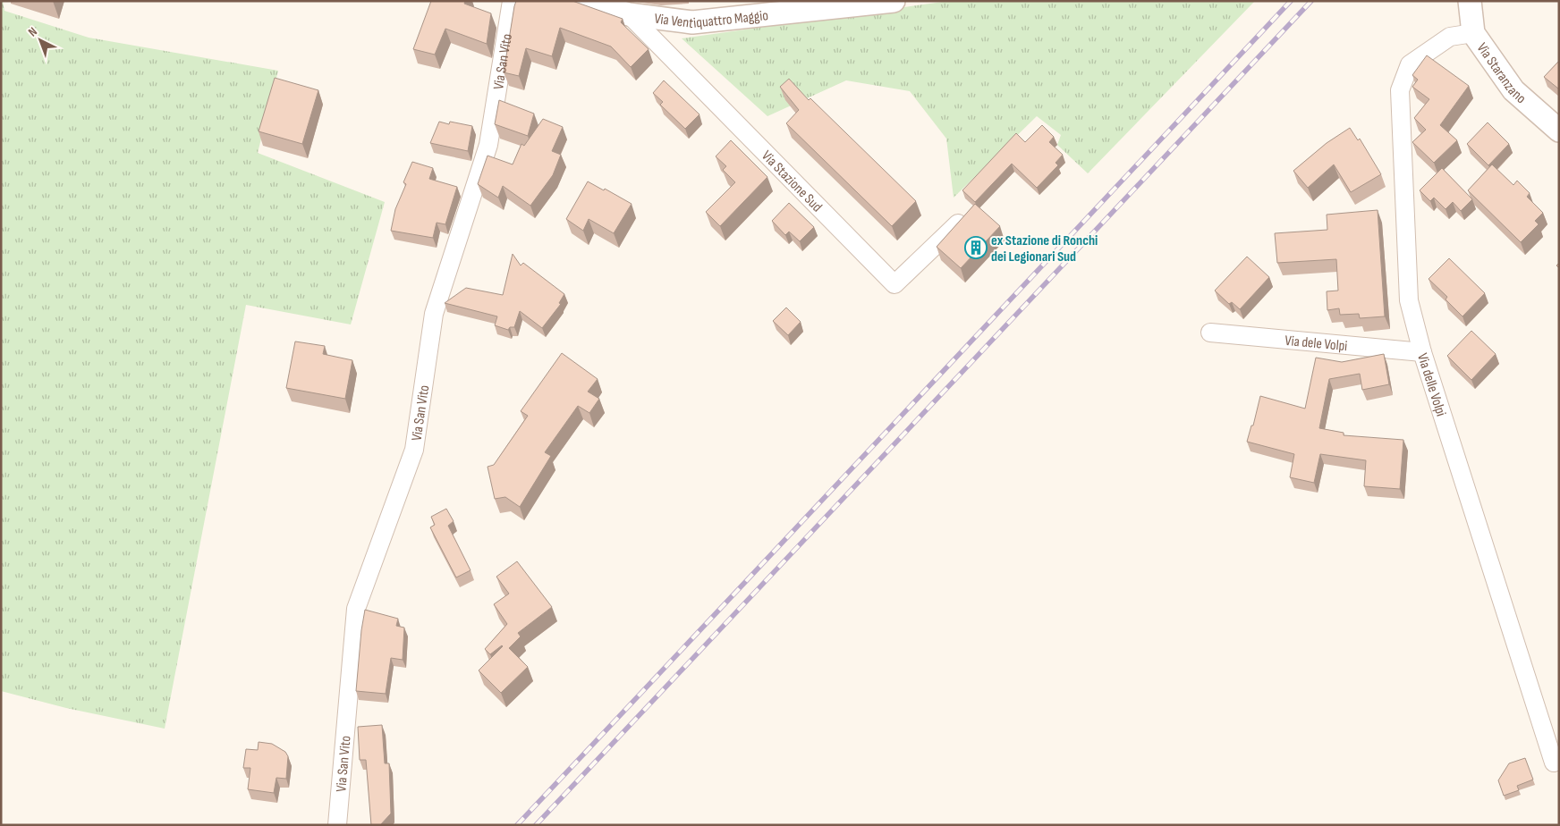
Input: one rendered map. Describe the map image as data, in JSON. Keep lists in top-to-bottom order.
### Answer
{
  "streets": {
    "street": [
      "Via Ventiquattro Maggio",
      "Via San Vito",
      "Via Staranzano",
      "Via Stazione Sud",
      "Via dele Volpi",
      "Via delle Volpi"
    ]
  },
  "crossings": [
    ["Via Ventiquattro Maggio", "Via Stazione Sud"],
    ["Via Staranzano", "Via delle Volpi"],
    ["Via dele Volpi", "Via delle Volpi"]
  ],
  "places": {
    "building": ["ex Stazione di Ronchi dei Legionari Sud"]
  },
  "north": "top left"
}
